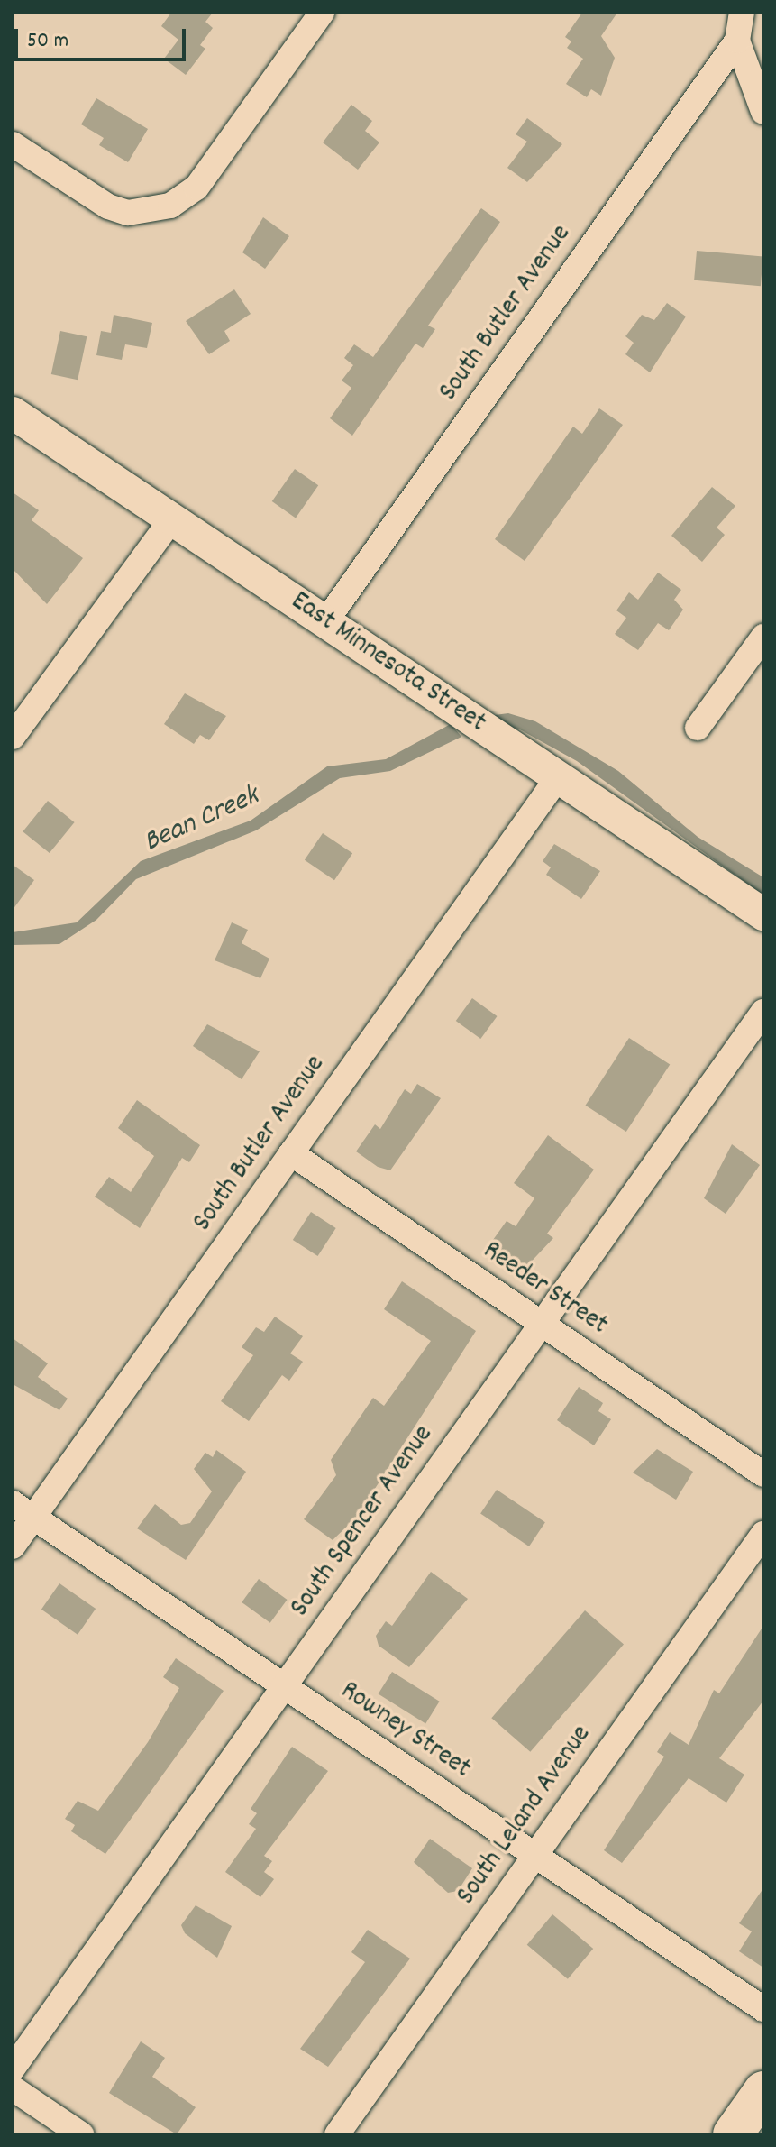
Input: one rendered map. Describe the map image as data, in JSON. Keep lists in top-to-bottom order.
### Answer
{
  "streets": {
    "street": [
      "South Butler Avenue",
      "East Minnesota Street",
      "Reeder Street",
      "South Spencer Avenue",
      "Rowney Street",
      "South Leland Avenue"
    ]
  },
  "crossings": [
    ["South Butler Avenue", "East Minnesota Street"],
    ["South Butler Avenue", "Reeder Street"],
    ["South Butler Avenue", "Rowney Street"],
    ["Reeder Street", "South Spencer Avenue"],
    ["South Spencer Avenue", "Rowney Street"],
    ["Rowney Street", "South Leland Avenue"]
  ],
  "water": ["Bean Creek"],
  "scale_bar": "50 m"
}
